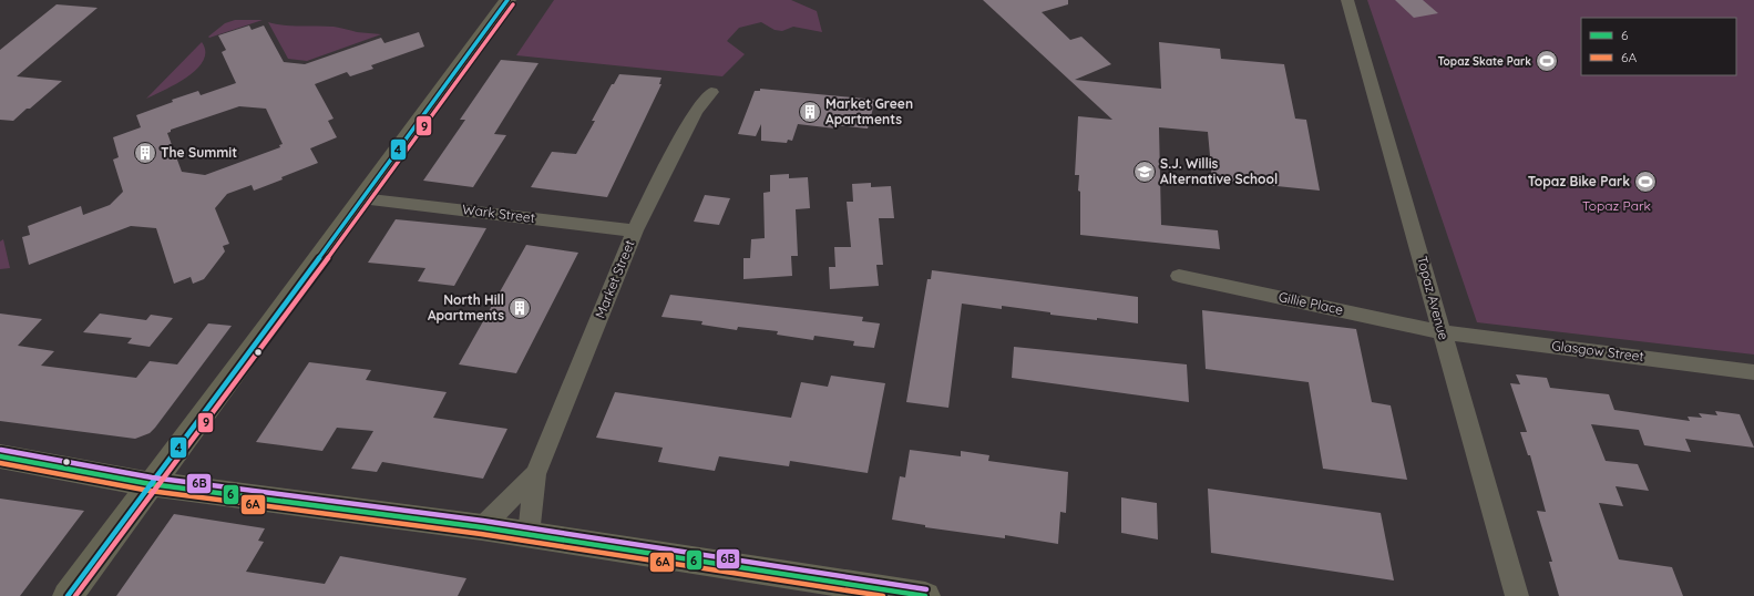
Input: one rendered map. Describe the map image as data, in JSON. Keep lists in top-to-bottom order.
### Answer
{
  "streets": {
    "street": [
      "Wark Street",
      "Market Street",
      "Topaz Avenue",
      "Gillie Place",
      "Glasgow Street"
    ]
  },
  "crossings": [
    ["Wark Street", "Market Street"],
    ["Topaz Avenue", "Gillie Place"],
    ["Topaz Avenue", "Glasgow Street"],
    ["Gillie Place", "Glasgow Street"]
  ],
  "parks": ["Topaz Park"],
  "places": {
    "sports": ["Topaz Skate Park", "Topaz Bike Park"],
    "building": ["Market Green Apartments", "The Summit", "North Hill Apartments"],
    "school or university": ["S.J. Willis Alternative School"]
  },
  "lines": [
    "transit line 4",
    "transit line 9",
    "transit line 6B",
    "transit line 6",
    "transit line 6A"
  ],
  "legend": ["6", "6A"]
}
